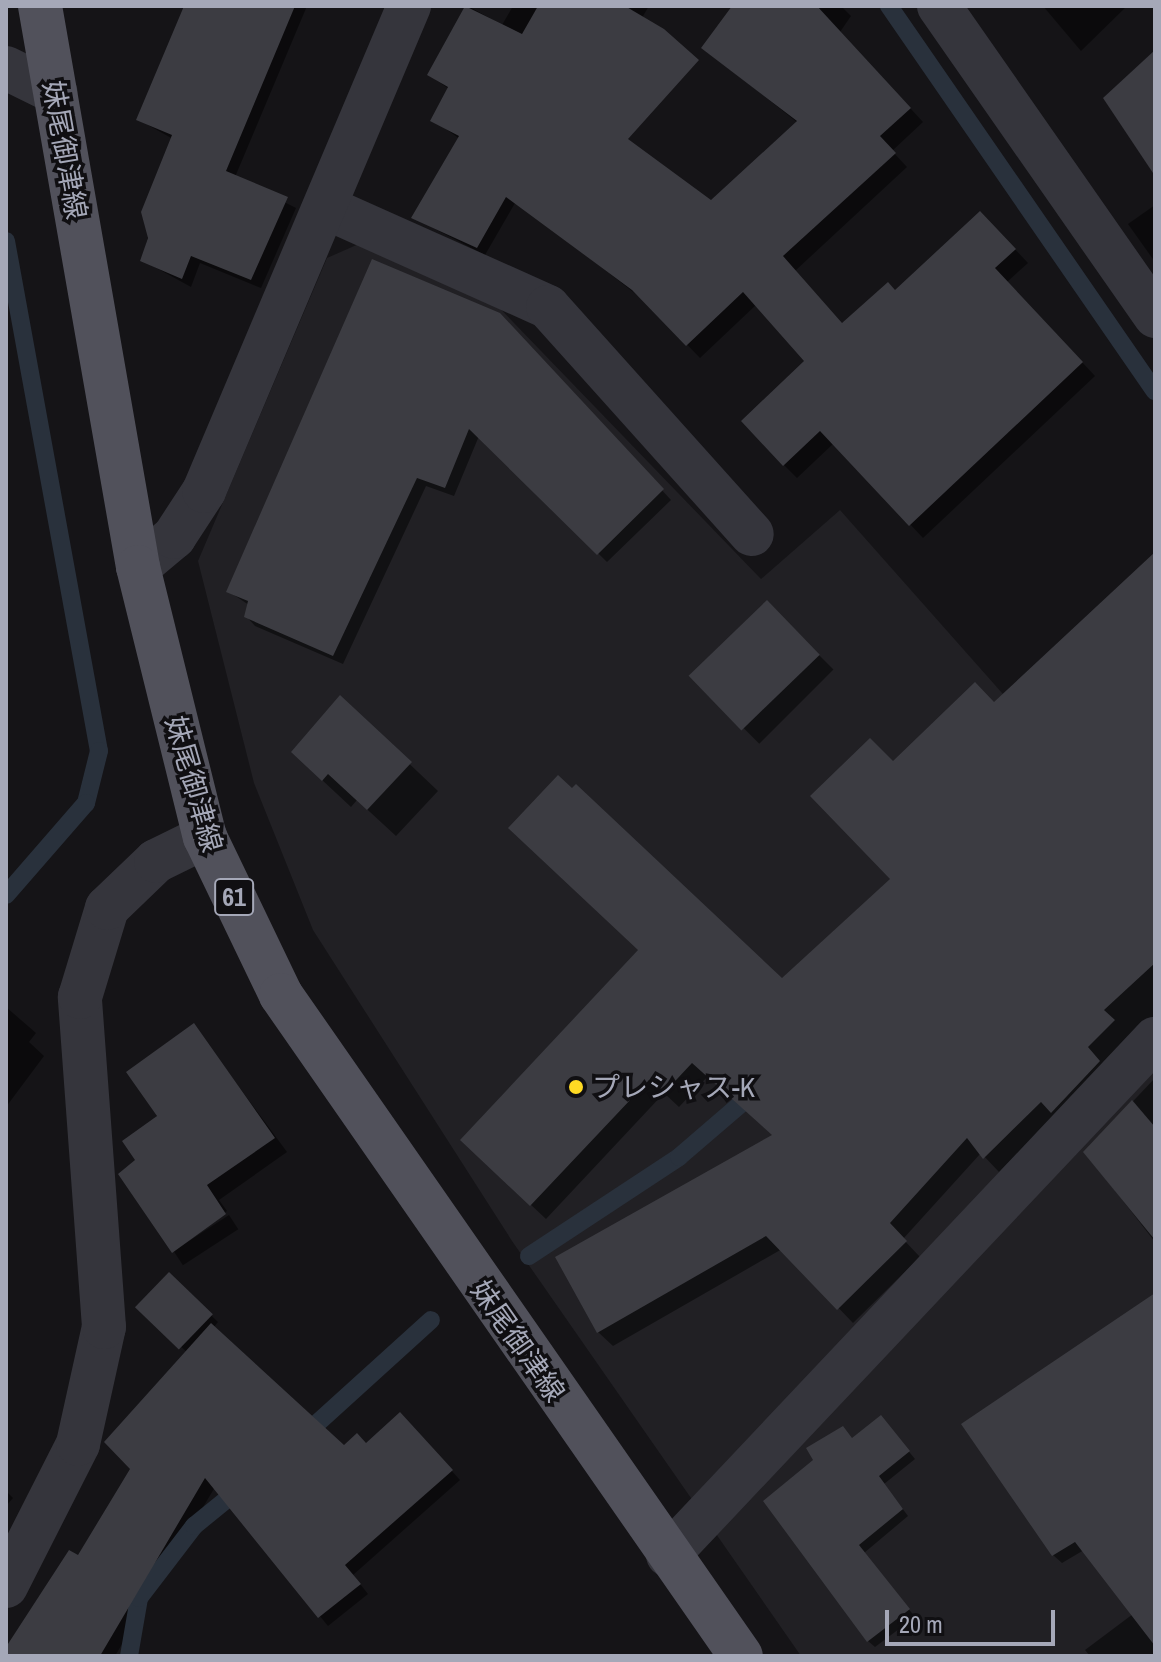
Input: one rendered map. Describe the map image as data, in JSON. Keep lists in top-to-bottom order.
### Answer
{
  "streets": {
    "main road": ["妹尾御津線", "61"]
  },
  "places": ["プレシャス-K"],
  "scale_bar": "20 m"
}
